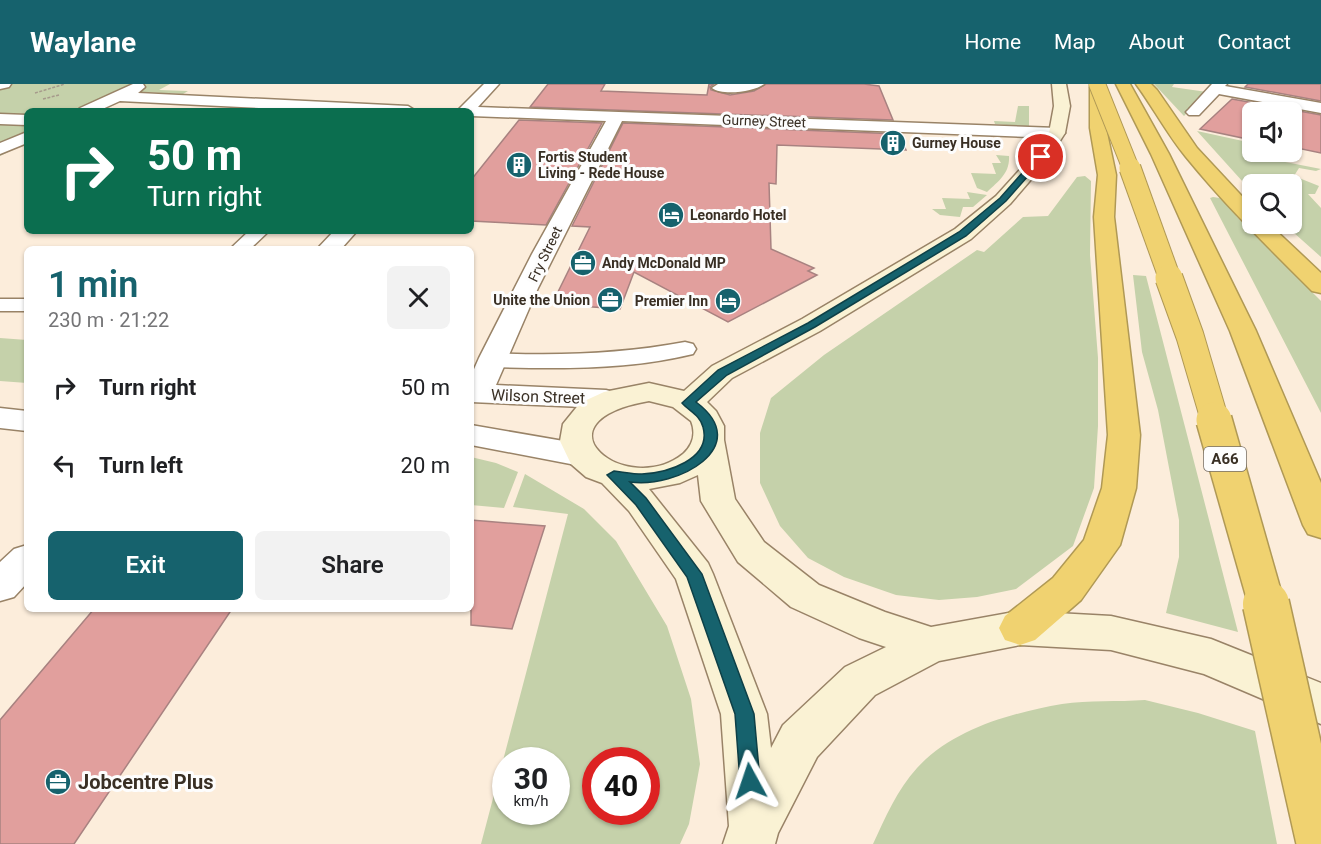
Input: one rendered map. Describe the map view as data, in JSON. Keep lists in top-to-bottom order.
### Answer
{
  "streets": {
    "highway": ["A66"],
    "street": ["Gurney Street", "Fry Street", "Wilson Street"]
  },
  "crossings": [
    ["Gurney Street", "Fry Street"],
    ["Fry Street", "Wilson Street"]
  ],
  "places": {
    "building": ["Gurney House", "Fortis Student Living - Rede House"],
    "hotel": ["Leonardo Hotel", "Premier Inn"],
    "office": ["Andy McDonald MP", "Unite the Union", "Jobcentre Plus"]
  },
  "page": {
    "header": "Waylane",
    "nav": [
      "Home",
      "Map",
      "About",
      "Contact"
    ],
    "turn": ["50 m", "Turn right"],
    "heading": ["1 min", "230 m · 21:22"],
    "list": [
      {
        "name": "Turn right",
        "value": "50 m"
      },
      {
        "name": "Turn left",
        "value": "20 m"
      }
    ],
    "buttons": ["Exit", "Share"],
    "speed": "30 km/h",
    "limit": "40"
  }
}
